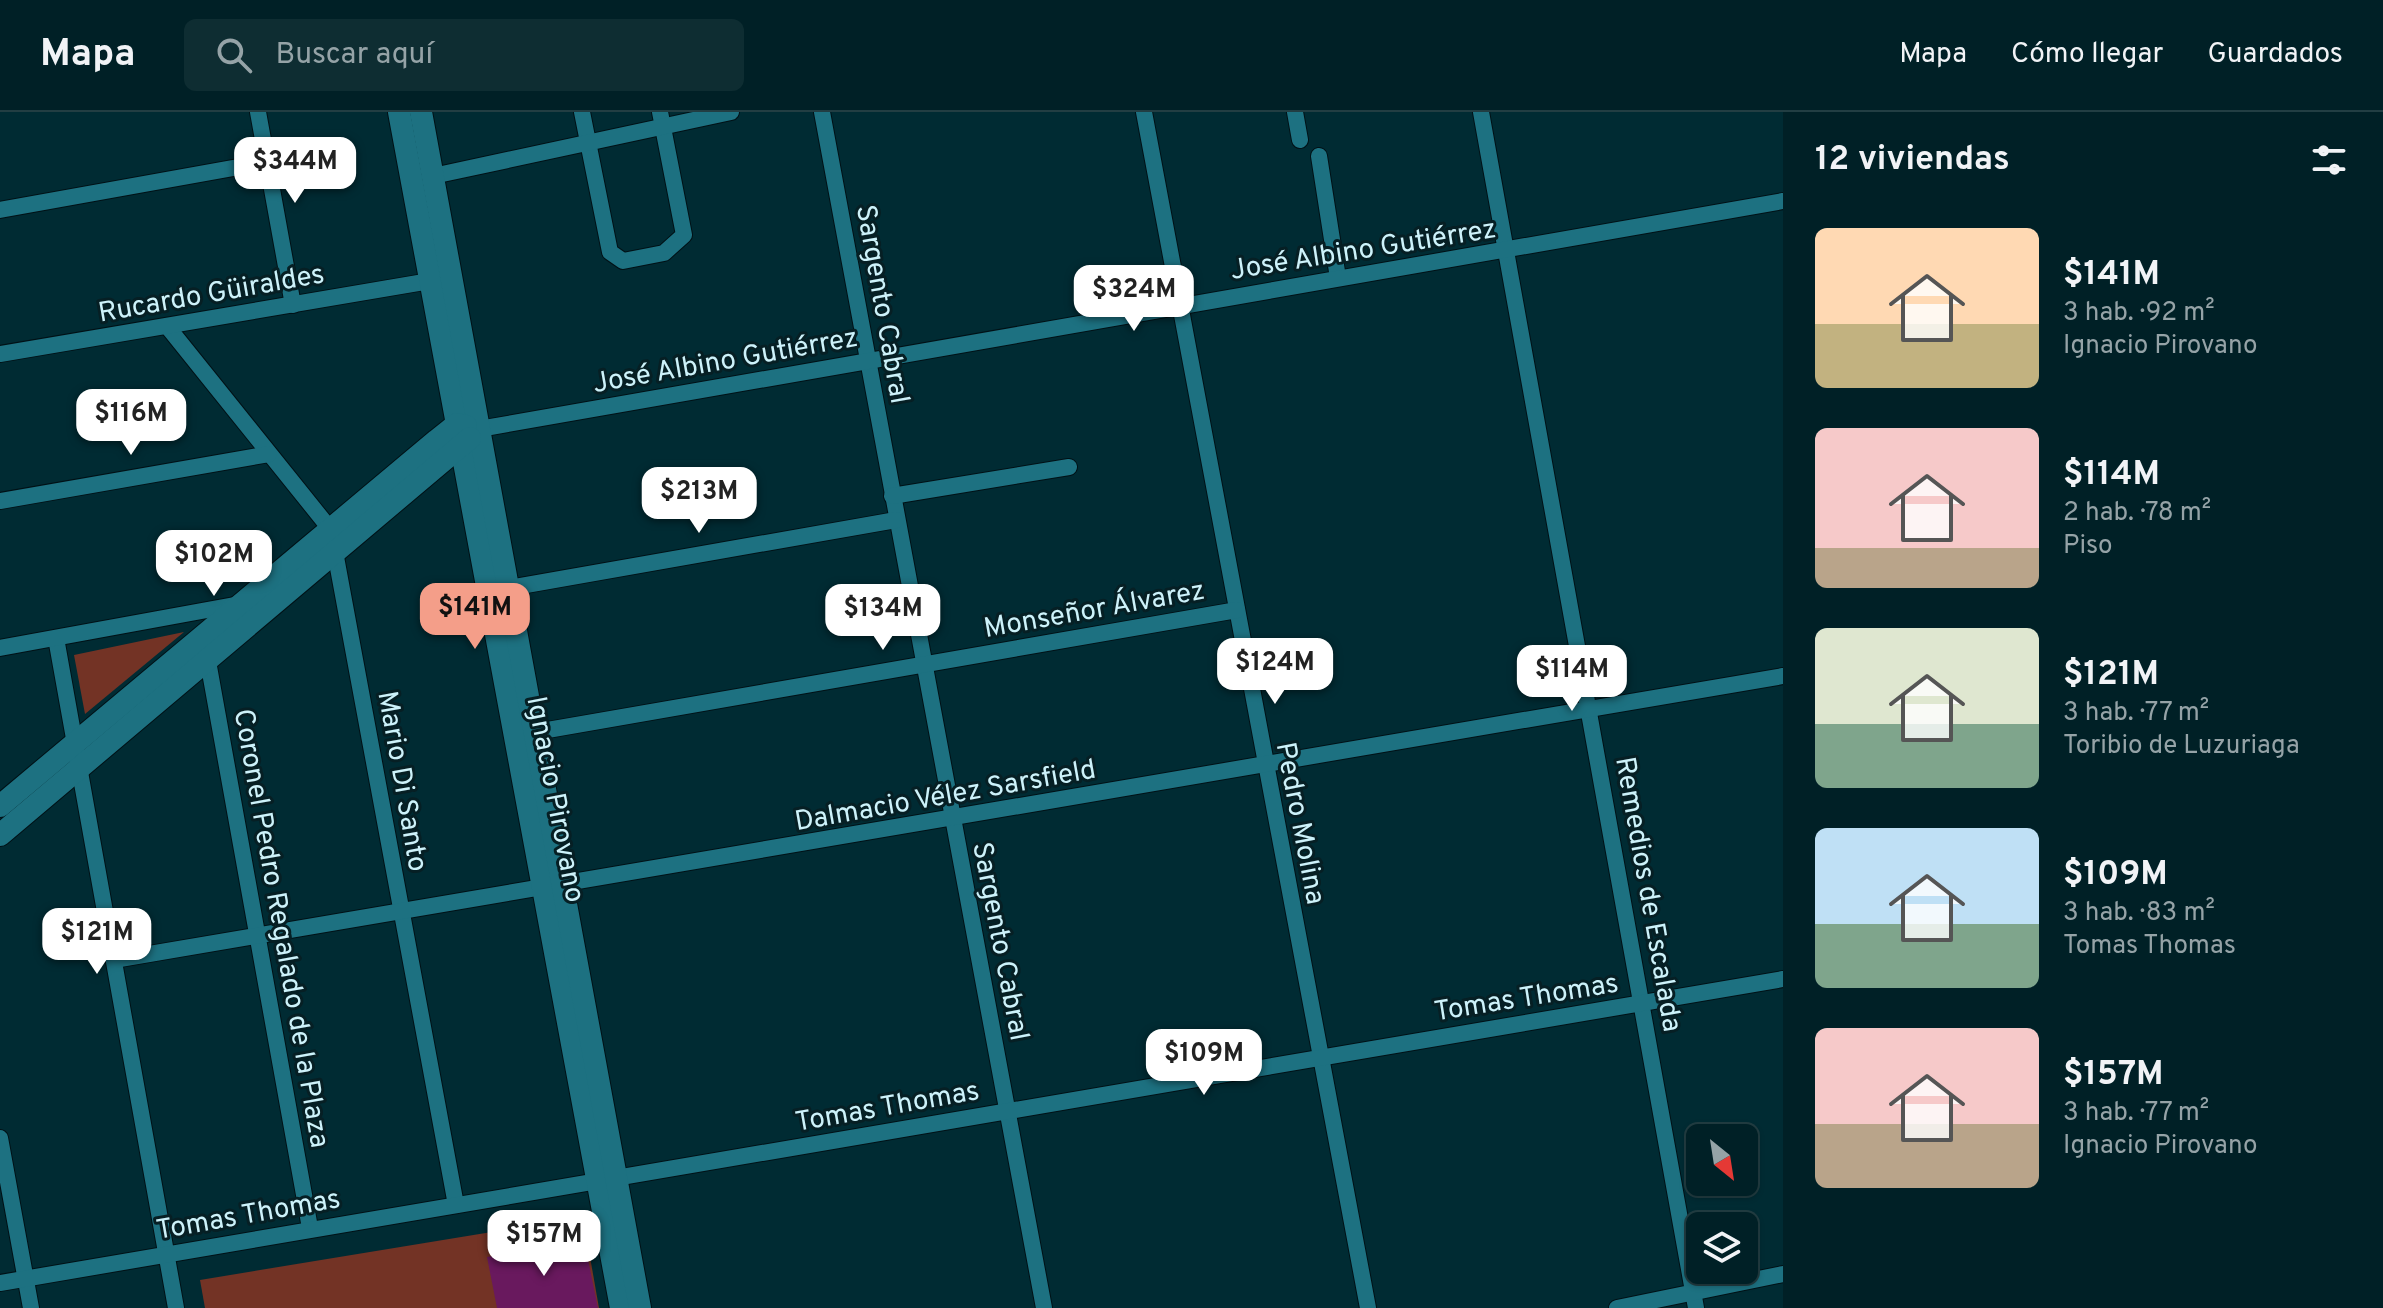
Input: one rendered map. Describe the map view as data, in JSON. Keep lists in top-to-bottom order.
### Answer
{
  "streets": {
    "street": [
      "José Albino Gutiérrez",
      "Rucardo Güiraldes",
      "Sargento Cabral",
      "Monseñor Álvarez",
      "Mario Di Santo",
      "Dalmacio Vélez Sarsfield",
      "Ignacio Pirovano",
      "Pedro Molina",
      "Remedios de Escalada",
      "Coronel Pedro Regalado de la Plaza",
      "Tomas Thomas"
    ]
  },
  "crossings": [
    ["José Albino Gutiérrez", "Sargento Cabral"],
    ["José Albino Gutiérrez", "Ignacio Pirovano"],
    ["José Albino Gutiérrez", "Pedro Molina"],
    ["José Albino Gutiérrez", "Remedios de Escalada"],
    ["Rucardo Güiraldes", "Mario Di Santo"],
    ["Rucardo Güiraldes", "Ignacio Pirovano"],
    ["Sargento Cabral", "Monseñor Álvarez"],
    ["Sargento Cabral", "Dalmacio Vélez Sarsfield"],
    ["Sargento Cabral", "Tomas Thomas"],
    ["Monseñor Álvarez", "Ignacio Pirovano"],
    ["Monseñor Álvarez", "Pedro Molina"],
    ["Mario Di Santo", "Dalmacio Vélez Sarsfield"],
    ["Mario Di Santo", "Tomas Thomas"],
    ["Dalmacio Vélez Sarsfield", "Ignacio Pirovano"],
    ["Dalmacio Vélez Sarsfield", "Pedro Molina"],
    ["Dalmacio Vélez Sarsfield", "Remedios de Escalada"],
    ["Dalmacio Vélez Sarsfield", "Coronel Pedro Regalado de la Plaza"],
    ["Ignacio Pirovano", "Tomas Thomas"],
    ["Pedro Molina", "Tomas Thomas"],
    ["Remedios de Escalada", "Tomas Thomas"],
    ["Coronel Pedro Regalado de la Plaza", "Tomas Thomas"]
  ],
  "north": "bottom right",
  "page": {
    "header": "Mapa",
    "search": "Buscar aquí",
    "nav": ["Mapa", "Cómo llegar", "Guardados"],
    "heading": "12 viviendas",
    "price": [
      "$344M",
      "$324M",
      "$116M",
      "$213M",
      "$102M",
      "$141M",
      "$134M",
      "$124M",
      "$114M",
      "$121M",
      "$109M",
      "$157M"
    ],
    "list": [
      {
        "name": "$141M",
        "note": "3 hab. · 92 m² · Ignacio Pirovano"
      },
      {
        "name": "$114M",
        "note": "2 hab. · 78 m² · Piso"
      },
      {
        "name": "$121M",
        "note": "3 hab. · 77 m² · Toribio de Luzuriaga"
      },
      {
        "name": "$109M",
        "note": "3 hab. · 83 m² · Tomas Thomas"
      },
      {
        "name": "$157M",
        "note": "3 hab. · 77 m² · Ignacio Pirovano"
      }
    ]
  }
}
